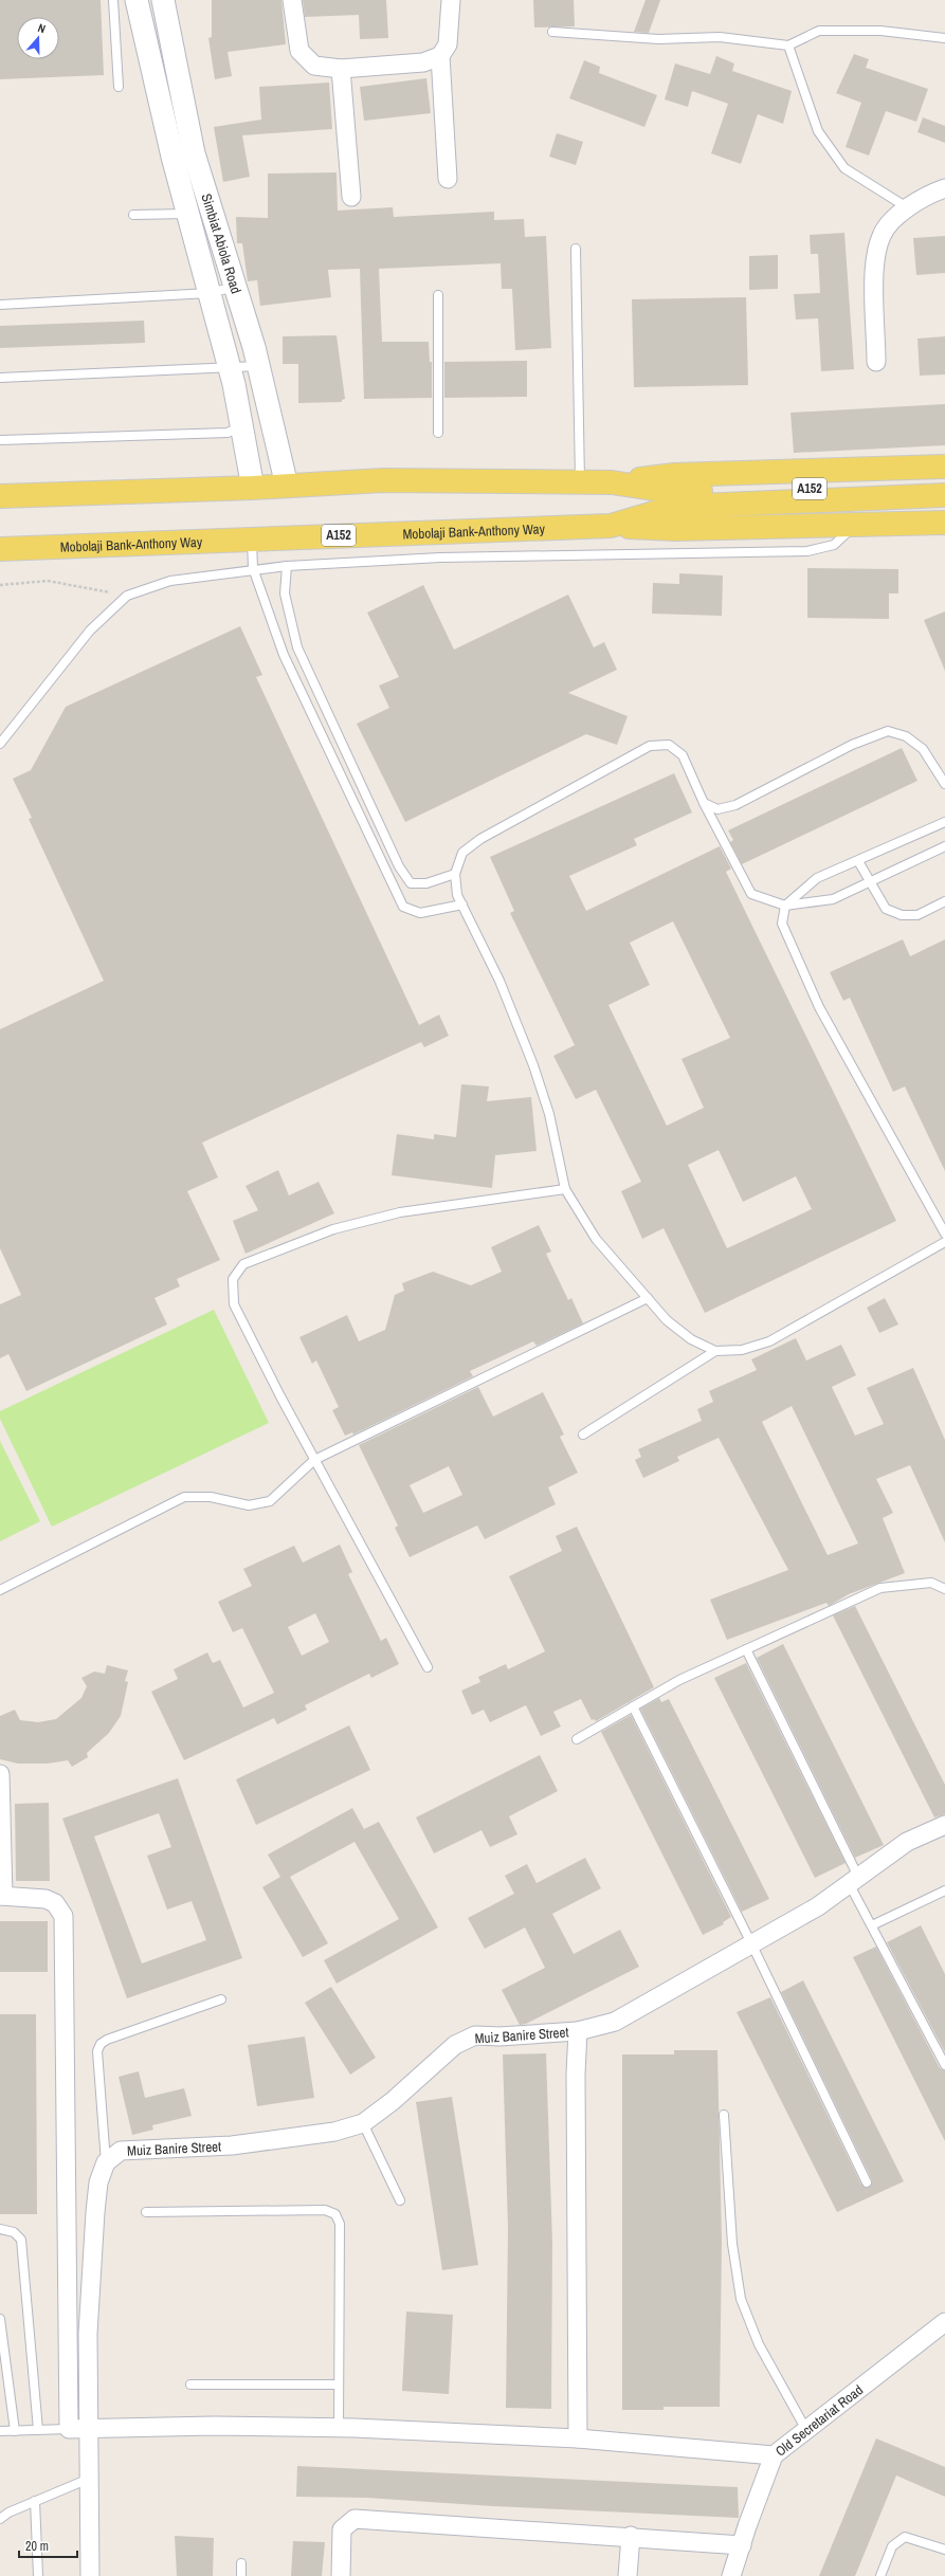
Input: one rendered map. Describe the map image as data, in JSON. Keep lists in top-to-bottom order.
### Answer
{
  "streets": {
    "main road": ["A152", "Mobolaji Bank-Anthony Way"],
    "street": ["Simbiat Abiola Road", "Muiz Banire Street", "Old Secretariat Road"]
  },
  "crossings": [
    ["Simbiat Abiola Road", "Mobolaji Bank-Anthony Way"]
  ],
  "scale_bar": "20 m",
  "north": "top"
}
